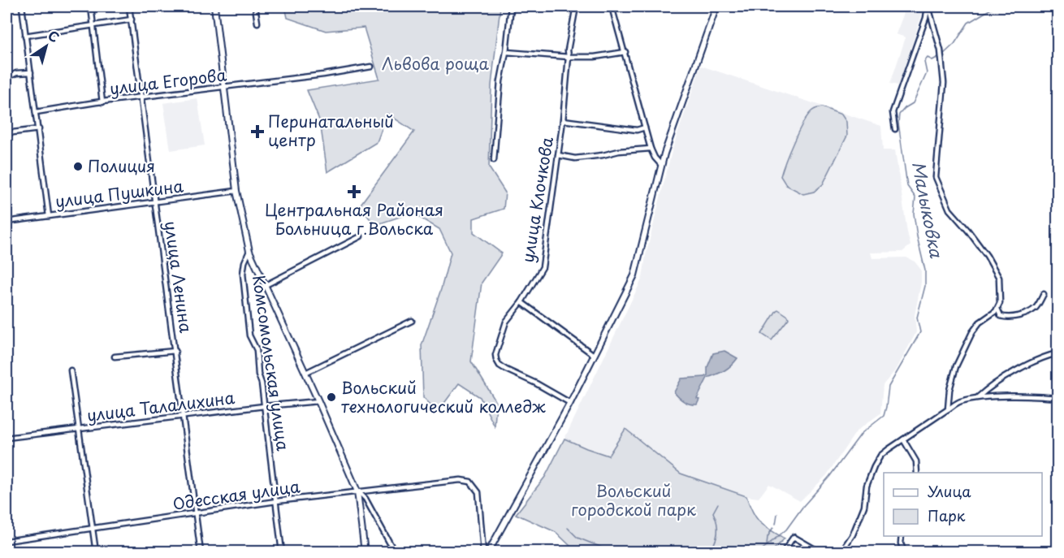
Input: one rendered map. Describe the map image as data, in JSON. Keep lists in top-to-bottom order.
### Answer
{
  "streets": {
    "main road": ["Комсомольская улица"],
    "street": [
      "улица Егорова",
      "улица Пушкина",
      "улица Клочкова",
      "улица Ленина",
      "улица Талалихина",
      "Одесская улица"
    ]
  },
  "crossings": [
    ["улица Егорова", "улица Ленина"],
    ["улица Егорова", "Комсомольская улица"],
    ["улица Пушкина", "улица Ленина"],
    ["улица Пушкина", "Комсомольская улица"],
    ["улица Ленина", "улица Талалихина"],
    ["улица Ленина", "Одесская улица"],
    ["Комсомольская улица", "улица Талалихина"],
    ["Комсомольская улица", "Одесская улица"]
  ],
  "water": ["Малыковка"],
  "parks": ["Львова роща", "Вольский городской парк"],
  "places": {
    "health": ["Перинатальный центр", "Центральная Районая Больница г.Вольска"],
    "other": ["Полиция", "Вольский технологический колледж"]
  },
  "legend": ["Улица", "Парк"],
  "north": "top right"
}
